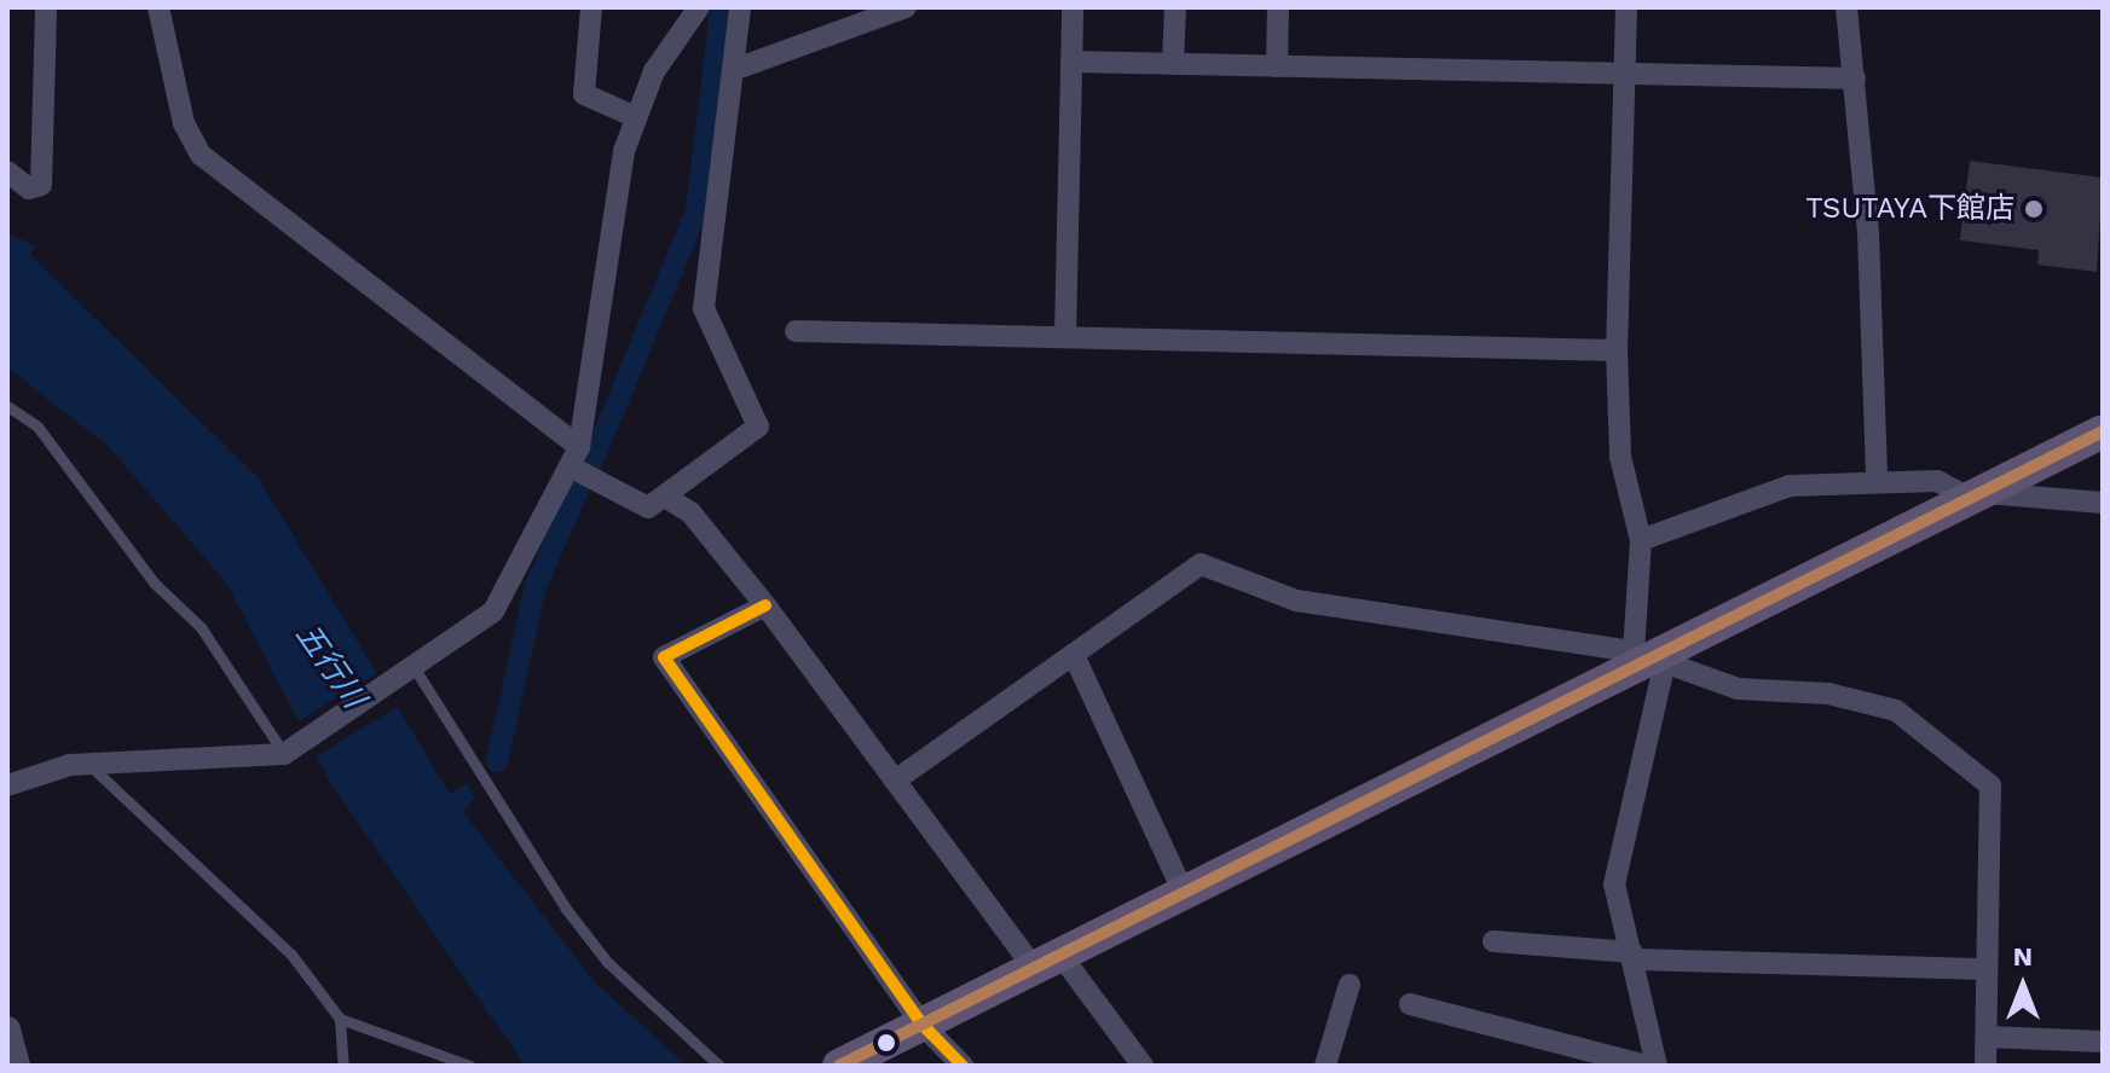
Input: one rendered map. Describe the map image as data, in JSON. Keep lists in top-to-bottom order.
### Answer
{
  "water": ["五行川"],
  "places": ["TSUTAYA下館店"],
  "north": "top"
}
